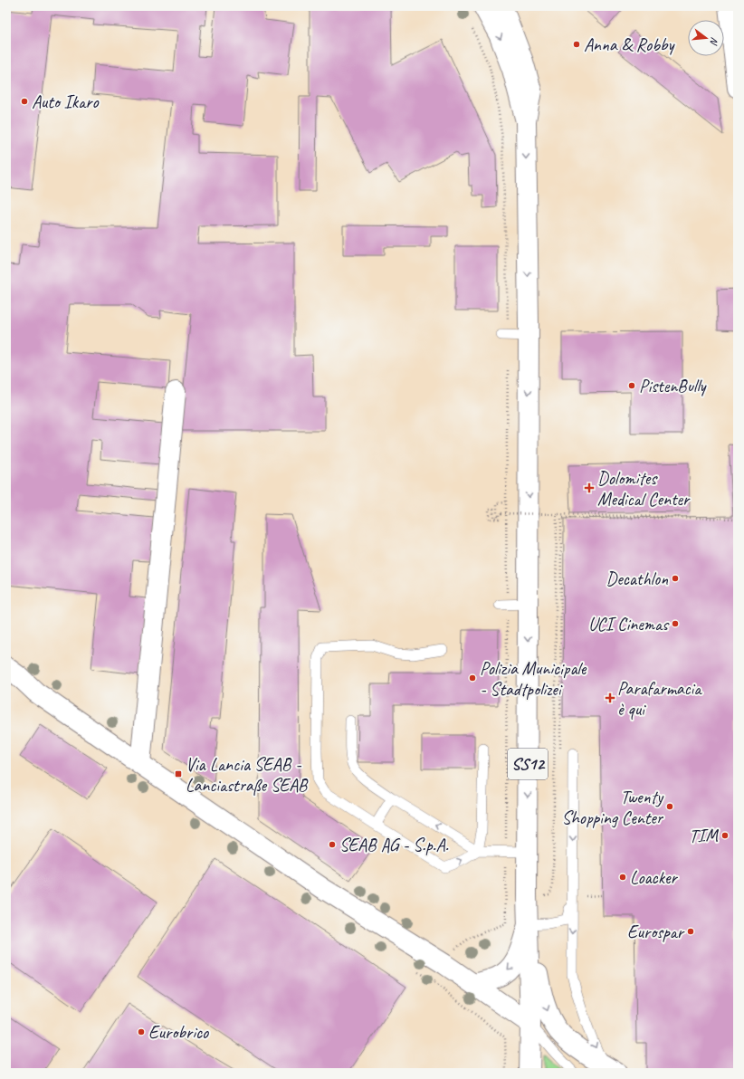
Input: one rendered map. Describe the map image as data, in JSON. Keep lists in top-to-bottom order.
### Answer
{
  "streets": {
    "main road": ["SS12"]
  },
  "places": {
    "other": [
      "Anna & Robby",
      "Auto Ikaro",
      "PistenBully",
      "Decathlon",
      "UCI Cinemas",
      "Polizia Municipale - Stadtpolizei",
      "Twenty Shopping Center",
      "TIM",
      "SEAB AG - S.p.A.",
      "Loacker",
      "Eurospar",
      "Eurobrico"
    ],
    "health": ["Dolomites Medical Center", "Parafarmacia è qui"],
    "transit": ["Via Lancia SEAB - Lanciastraße SEAB"]
  },
  "north": "right"
}
